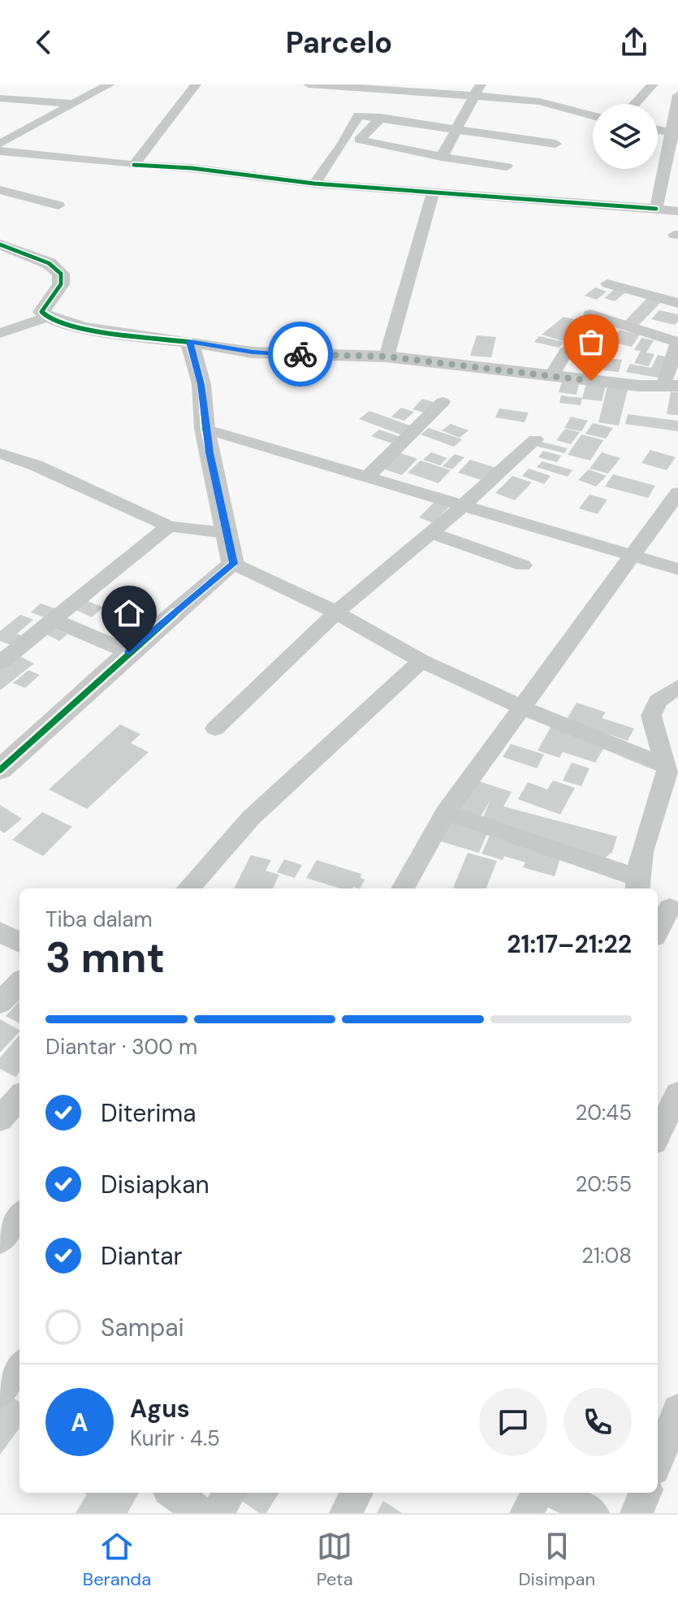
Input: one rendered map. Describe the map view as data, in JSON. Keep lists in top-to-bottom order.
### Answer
{
  "page": {
    "header": "Parcelo",
    "heading": ["3 mnt", "Tiba dalam", "21:17–21:22"],
    "panel": ["Agus", "Kurir · 4.5"],
    "bar": "Diantar · 300 m",
    "list": [
      ["Diterima", "20:45"],
      ["Disiapkan", "20:55"],
      ["Diantar", "21:08"],
      "Sampai"
    ],
    "round": "A",
    "tabs": ["Beranda", "Peta", "Disimpan"]
  }
}
